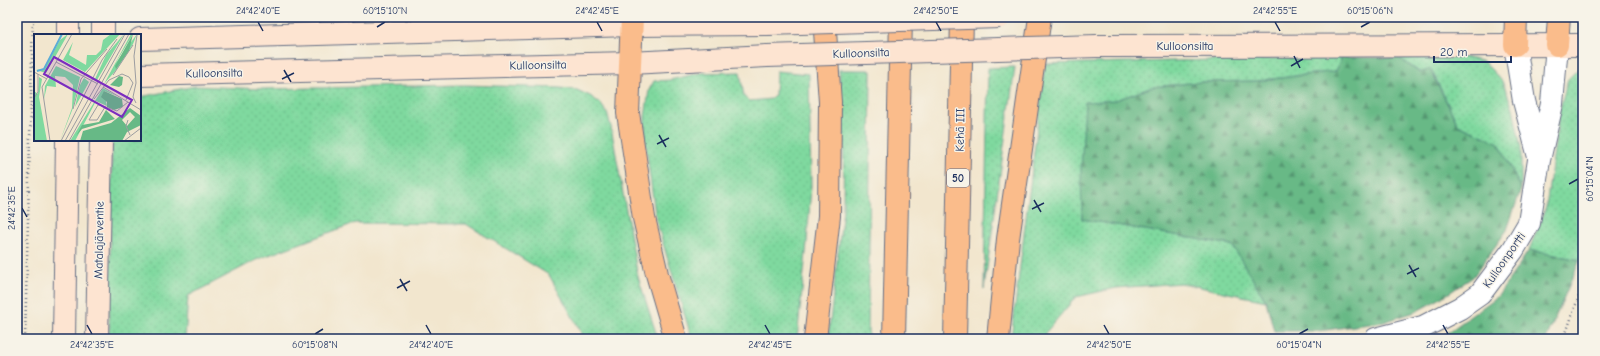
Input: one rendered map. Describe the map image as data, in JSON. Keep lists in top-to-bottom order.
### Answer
{
  "streets": {
    "highway": ["Kehä III", "50"],
    "main road": ["Kulloonsilta", "Matalajärventie"],
    "street": ["Kulloonportti"]
  },
  "crossings": [
    ["Kulloonsilta", "Kulloonportti"]
  ],
  "scale_bar": "20 m",
  "coordinates": [
    "24°42'40\"E",
    "60°15'10\"N",
    "24°42'45\"E",
    "24°42'50\"E",
    "24°42'55\"E",
    "60°15'06\"N",
    "60°15'04\"N",
    "24°42'35\"E",
    "60°15'08\"N"
  ]
}
